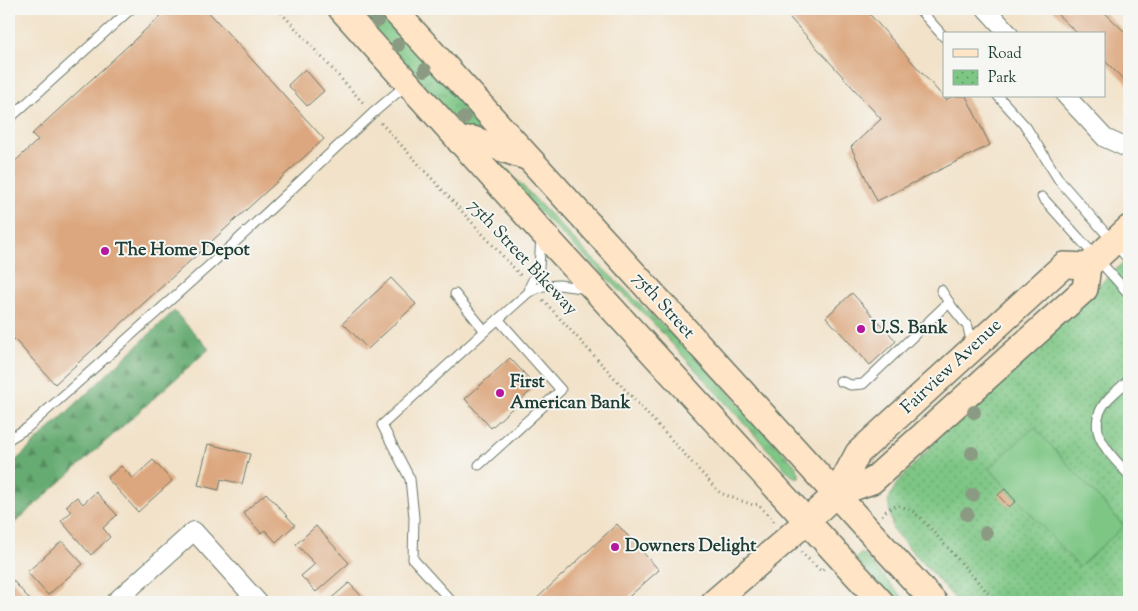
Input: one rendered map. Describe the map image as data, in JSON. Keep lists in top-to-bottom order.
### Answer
{
  "streets": {
    "main road": ["75th Street", "Fairview Avenue"],
    "path": ["75th Street Bikeway"]
  },
  "crossings": [
    ["75th Street", "Fairview Avenue"]
  ],
  "places": [
    "The Home Depot",
    "U.S. Bank",
    "First American Bank",
    "Downers Delight"
  ],
  "legend": ["Road", "Park"]
}
